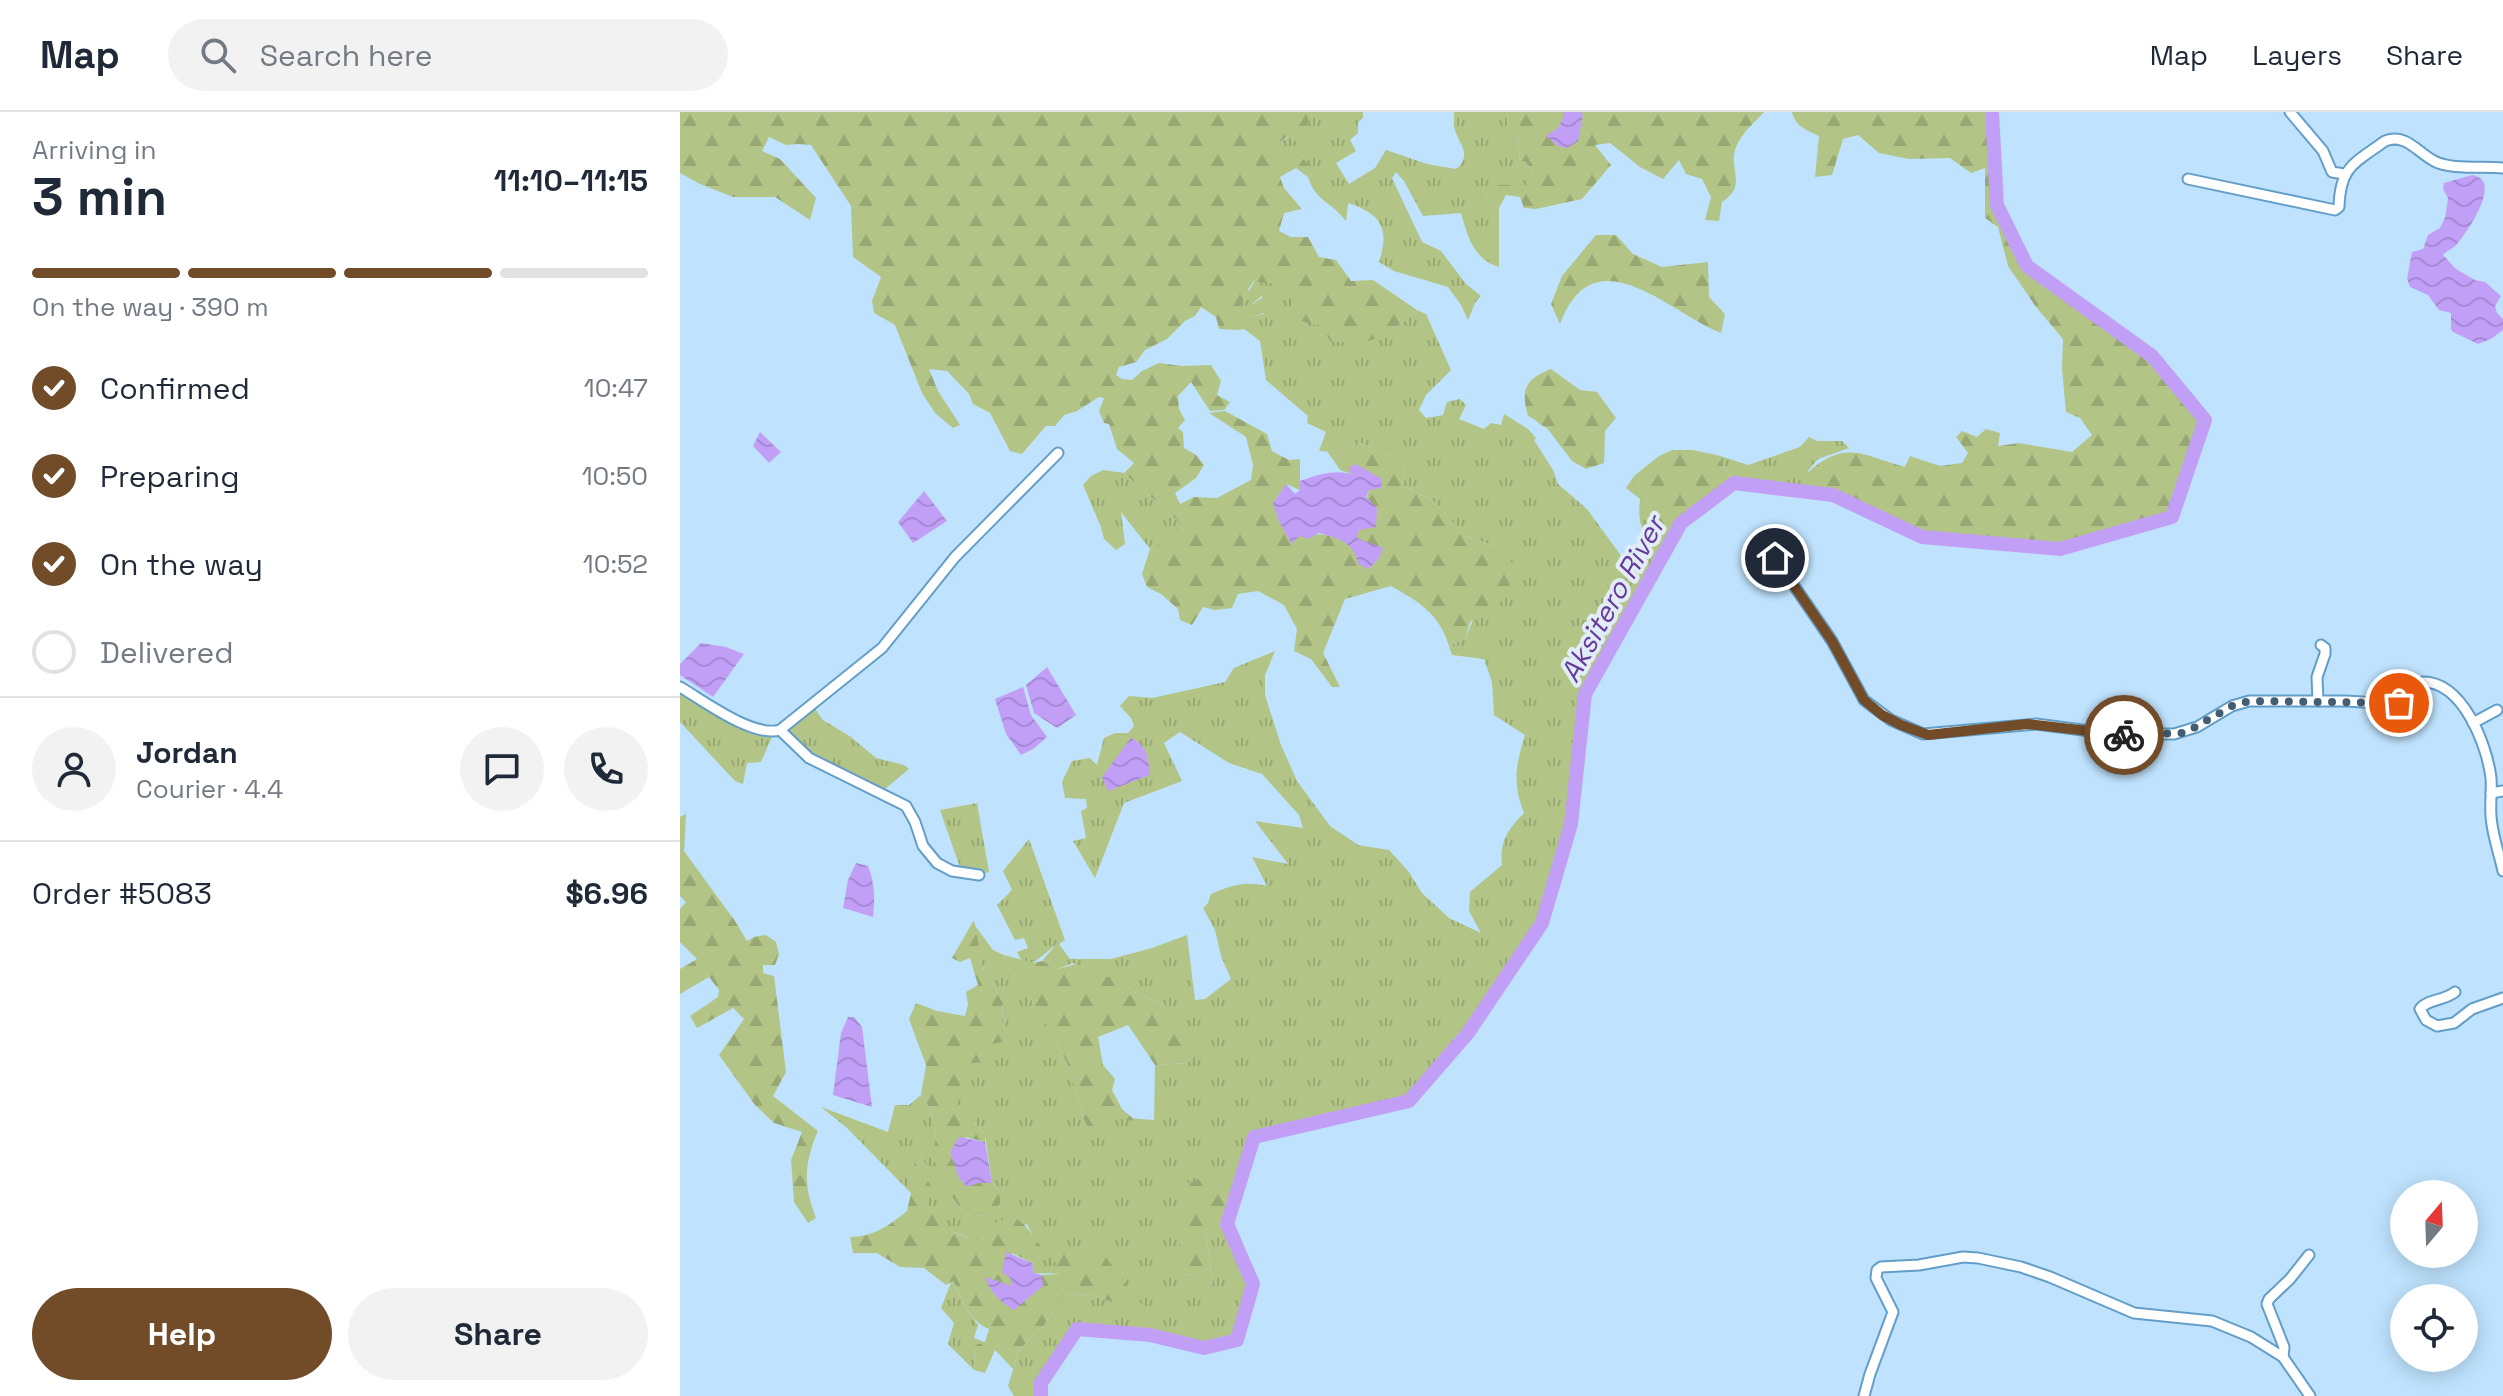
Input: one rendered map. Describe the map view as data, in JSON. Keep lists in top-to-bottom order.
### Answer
{
  "water": ["Aksitero River"],
  "north": "top",
  "page": {
    "header": "Map",
    "search": "Search here",
    "nav": ["Map", "Layers", "Share"],
    "heading": ["3 min", "Arriving in", "11:10–11:15"],
    "panel": [
      "Jordan",
      "Courier · 4.4",
      "Order #5083",
      "$6.96"
    ],
    "bar": "On the way · 390 m",
    "list": [
      ["Confirmed", "10:47"],
      ["Preparing", "10:50"],
      ["On the way", "10:52"],
      "Delivered"
    ],
    "buttons": ["Help", "Share"]
  }
}
